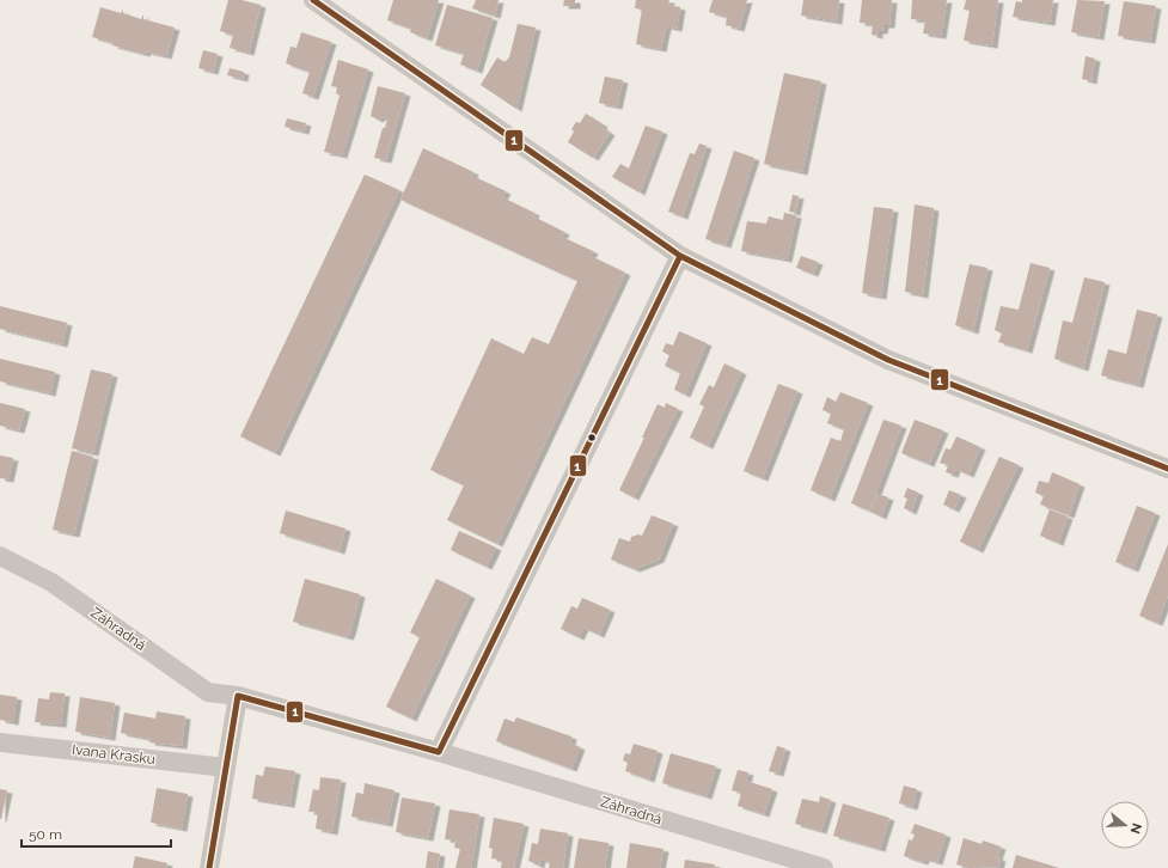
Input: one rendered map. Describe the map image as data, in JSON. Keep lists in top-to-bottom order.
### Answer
{
  "streets": {
    "street": ["Záhradná", "Ivana Krasku"]
  },
  "lines": ["transit line 1"],
  "scale_bar": "50 m",
  "north": "right"
}
